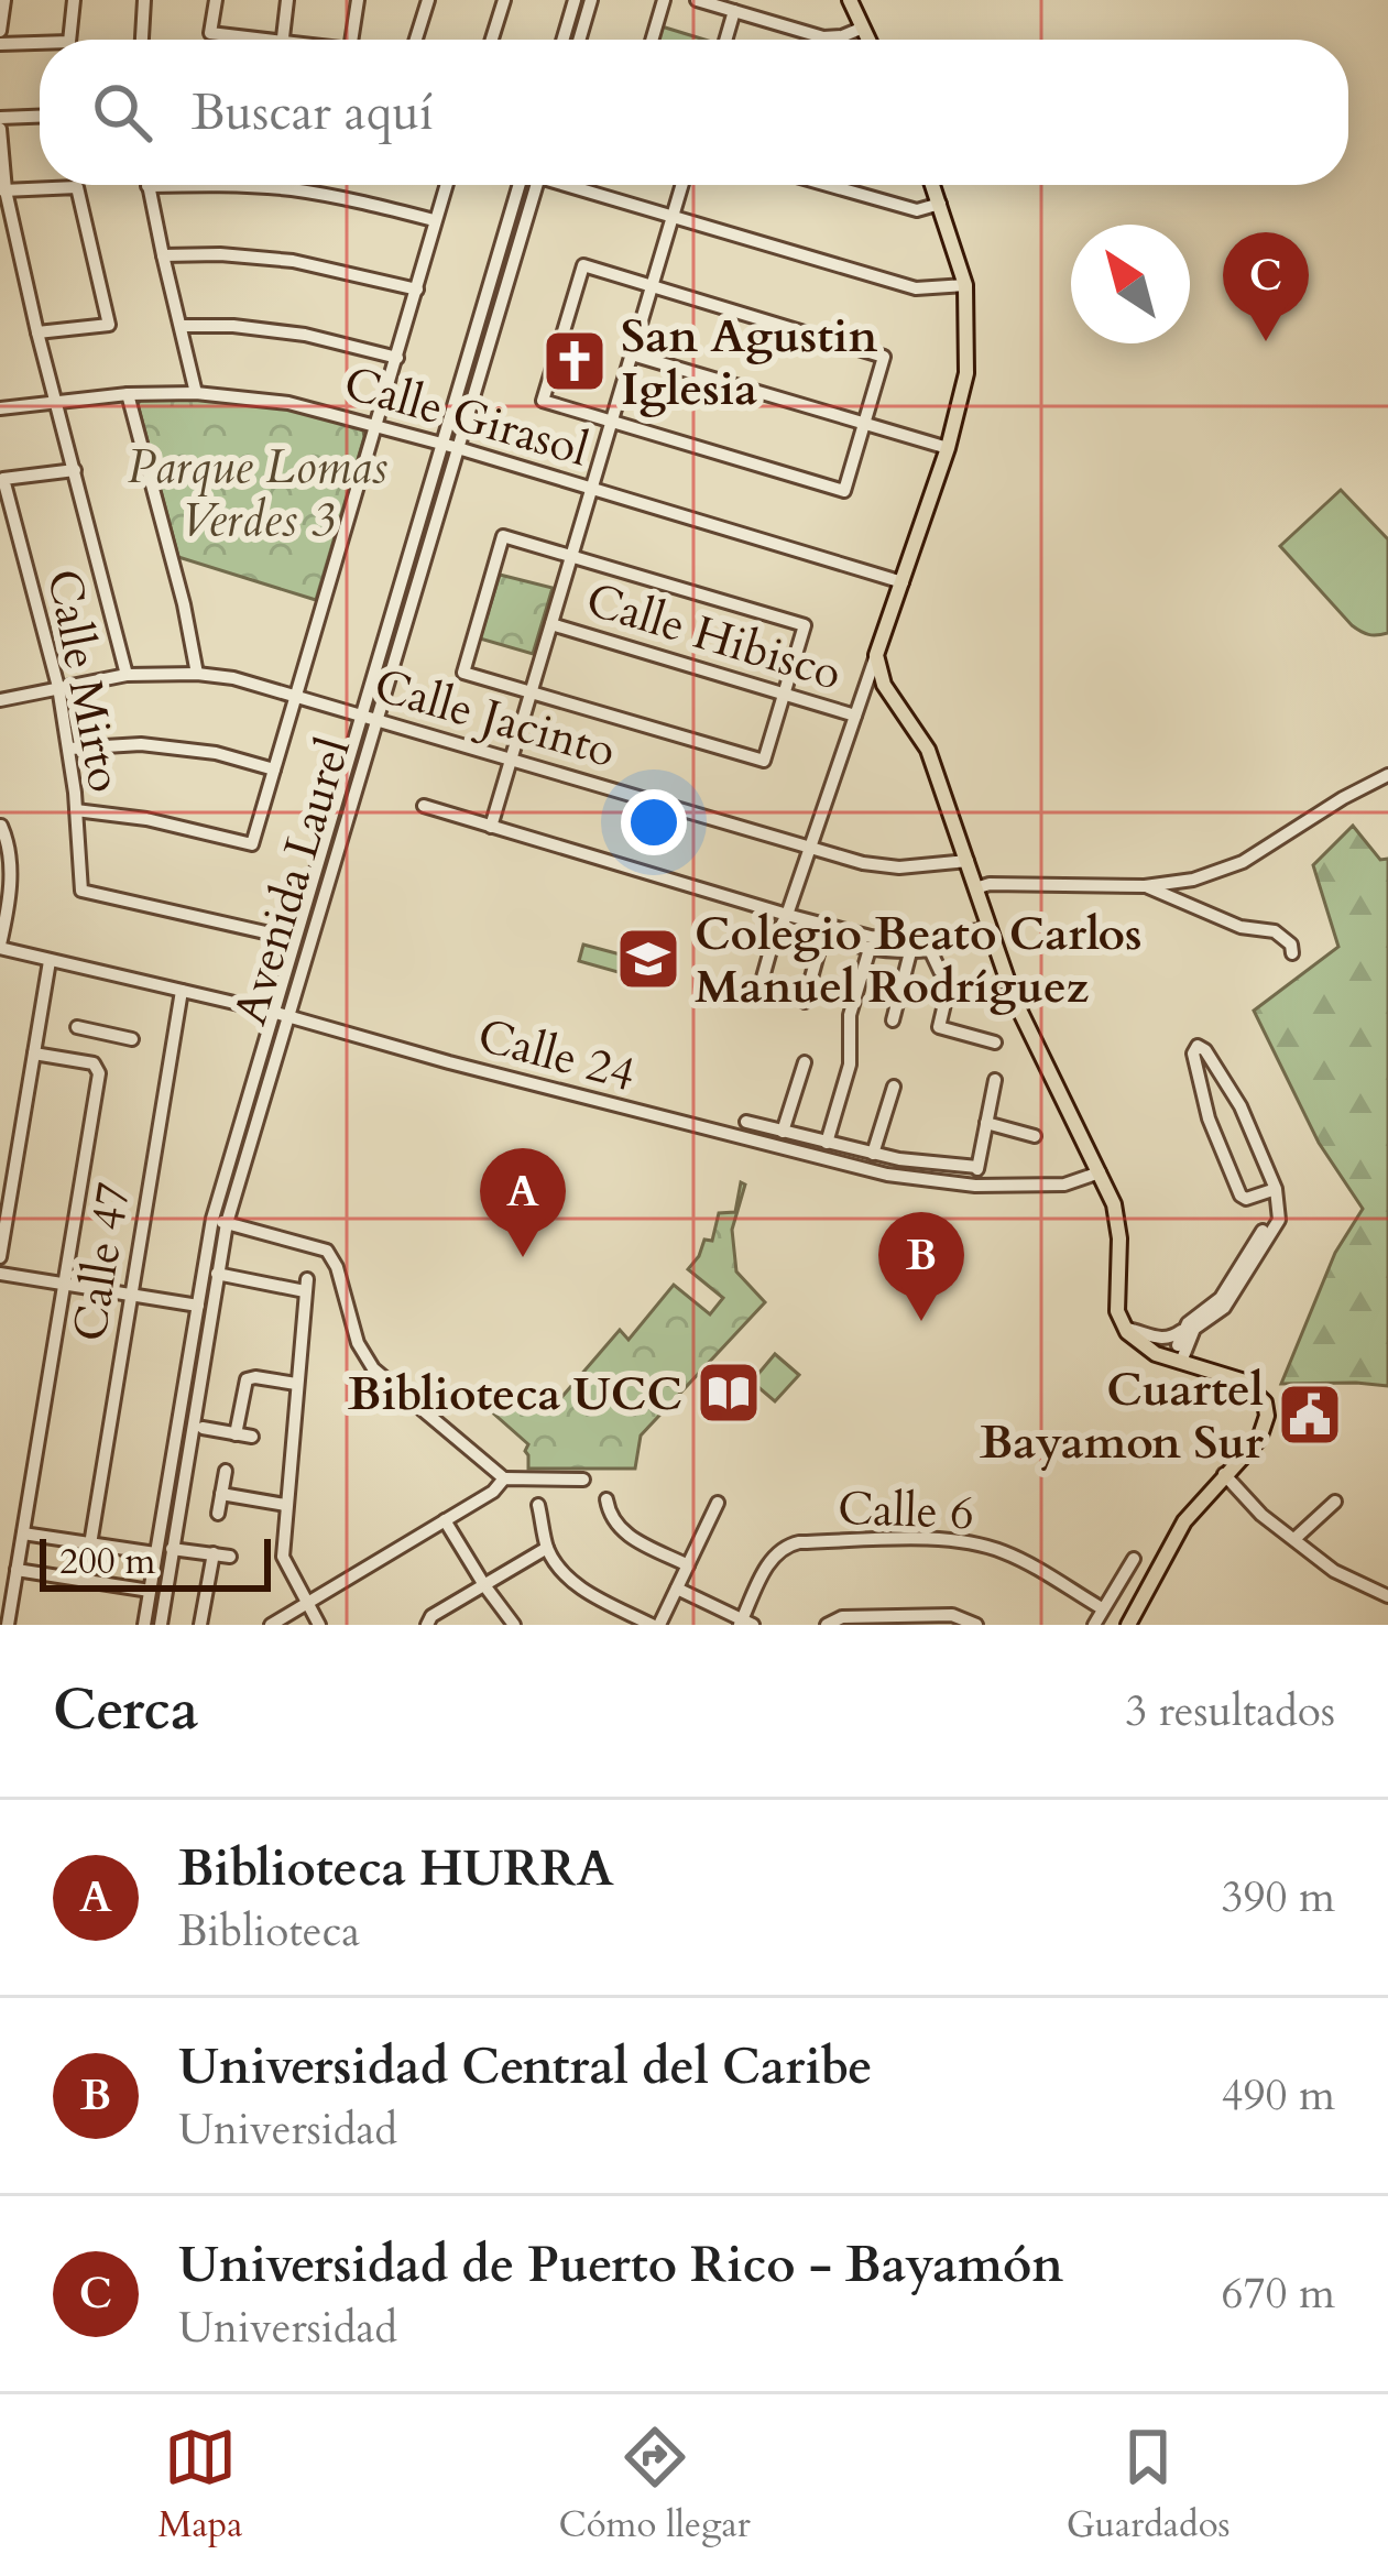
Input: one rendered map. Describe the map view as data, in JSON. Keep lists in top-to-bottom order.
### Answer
{
  "streets": {
    "street": [
      "Calle Girasol",
      "Calle Hibisco",
      "Calle Mirto",
      "Calle Jacinto",
      "Avenida Laurel",
      "Calle 24",
      "Calle 47",
      "Calle 6"
    ]
  },
  "crossings": [
    ["Calle Girasol", "Avenida Laurel"],
    ["Calle Mirto", "Calle Jacinto"],
    ["Calle Mirto", "Avenida Laurel"],
    ["Calle Jacinto", "Avenida Laurel"],
    ["Avenida Laurel", "Calle 24"],
    ["Calle 24", "Calle 47"]
  ],
  "parks": ["Parque Lomas Verdes 3"],
  "places": {
    "church": ["San Agustin Iglesia"],
    "school or university": ["Colegio Beato Carlos Manuel Rodríguez"],
    "library": ["Biblioteca UCC"],
    "public building": ["Cuartel Bayamon Sur"]
  },
  "scale_bar": "200 m",
  "north": "top left",
  "page": {
    "search": "Buscar aquí",
    "pins": ["C", "A", "B"],
    "scale": "200 m",
    "heading": ["Cerca", "3 resultados"],
    "list": [
      {
        "mark": "A",
        "name": "Biblioteca HURRA",
        "note": "Biblioteca",
        "value": "390 m"
      },
      {
        "mark": "B",
        "name": "Universidad Central del Caribe",
        "note": "Universidad",
        "value": "490 m"
      },
      {
        "mark": "C",
        "name": "Universidad de Puerto Rico - Bayamón",
        "note": "Universidad",
        "value": "670 m"
      }
    ],
    "nav": ["Mapa", "Cómo llegar", "Guardados"]
  }
}
